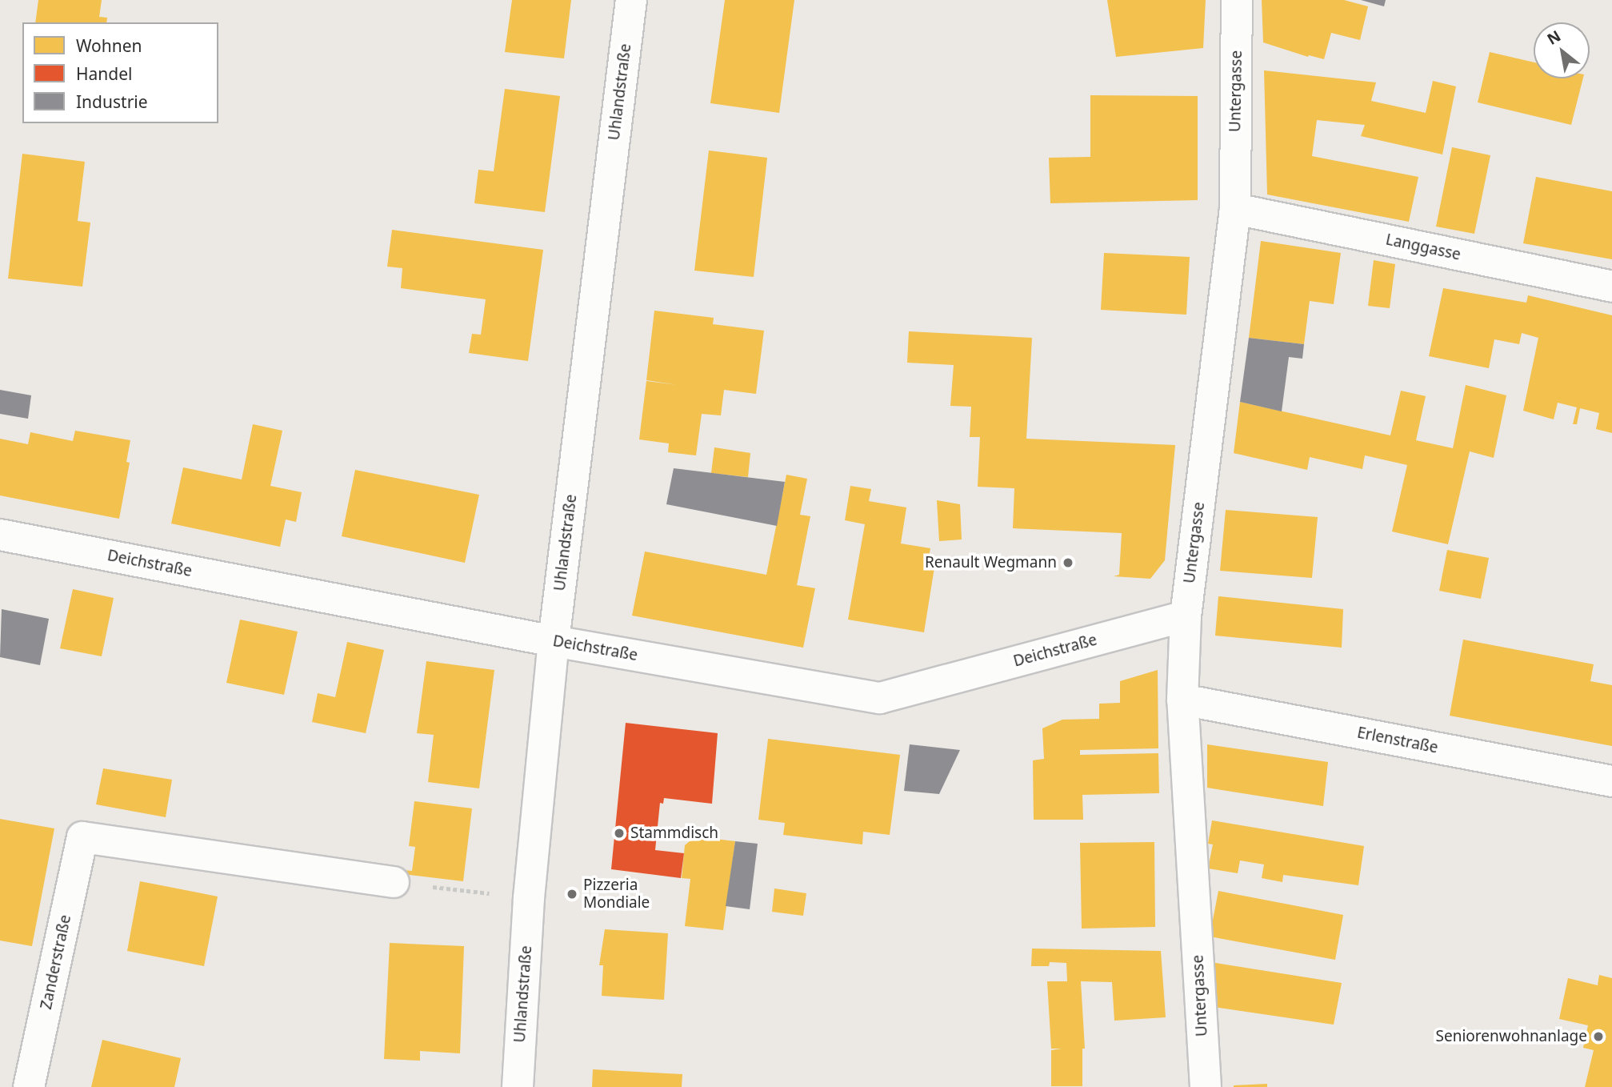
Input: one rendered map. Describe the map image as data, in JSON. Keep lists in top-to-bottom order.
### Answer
{
  "streets": {
    "street": [
      "Untergasse",
      "Uhlandstraße",
      "Langgasse",
      "Deichstraße",
      "Erlenstraße",
      "Zanderstraße"
    ]
  },
  "crossings": [
    ["Untergasse", "Langgasse"],
    ["Untergasse", "Deichstraße"],
    ["Untergasse", "Erlenstraße"],
    ["Uhlandstraße", "Deichstraße"]
  ],
  "places": [
    "Renault Wegmann",
    "Stammdisch",
    "Pizzeria Mondiale",
    "Seniorenwohnanlage"
  ],
  "legend": ["Wohnen", "Handel", "Industrie"],
  "north": "top left"
}
